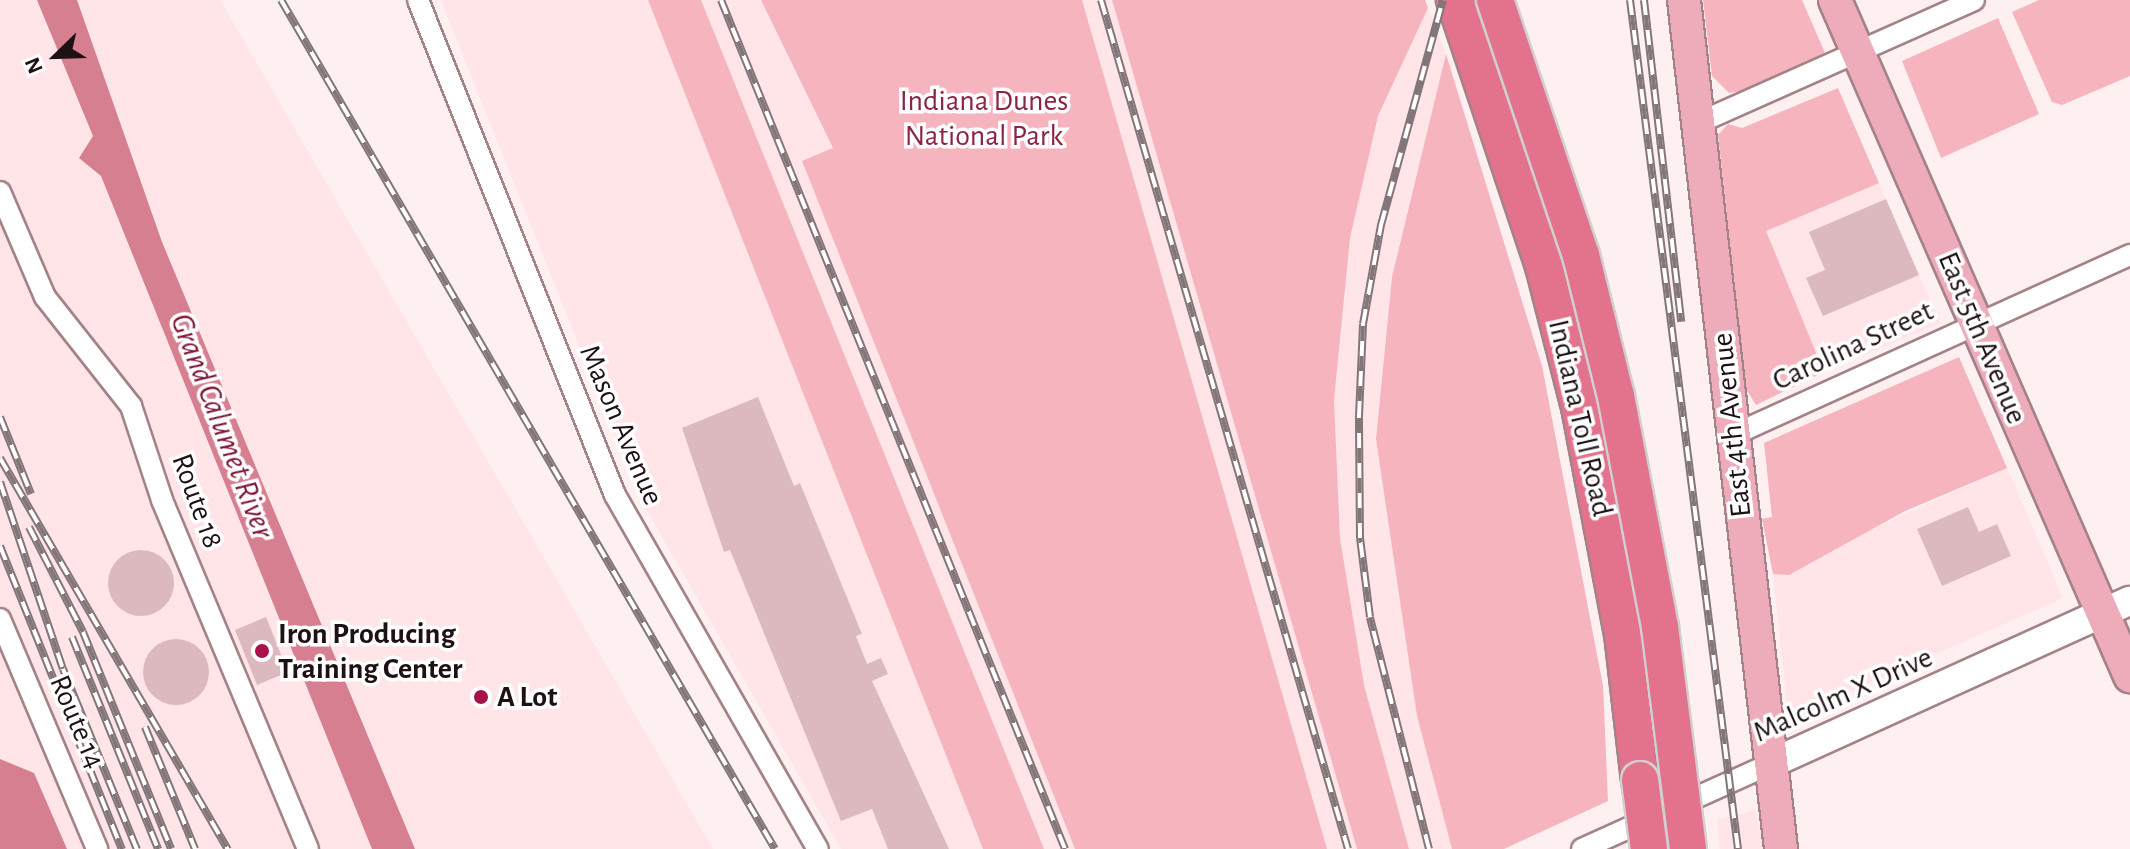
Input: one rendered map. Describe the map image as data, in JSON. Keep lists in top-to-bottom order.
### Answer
{
  "streets": {
    "highway": ["Indiana Toll Road"],
    "main road": ["East 5th Avenue", "East 4th Avenue"],
    "street": [
      "Carolina Street",
      "Mason Avenue",
      "Route 18",
      "Malcolm X Drive",
      "Route 14"
    ]
  },
  "crossings": [
    ["East 5th Avenue", "Carolina Street"],
    ["East 5th Avenue", "Malcolm X Drive"],
    ["Carolina Street", "East 4th Avenue"],
    ["East 4th Avenue", "Malcolm X Drive"]
  ],
  "water": ["Grand Calumet River"],
  "parks": ["Indiana Dunes National Park"],
  "places": ["Iron Producing Training Center", "A Lot"],
  "north": "bottom left"
}
